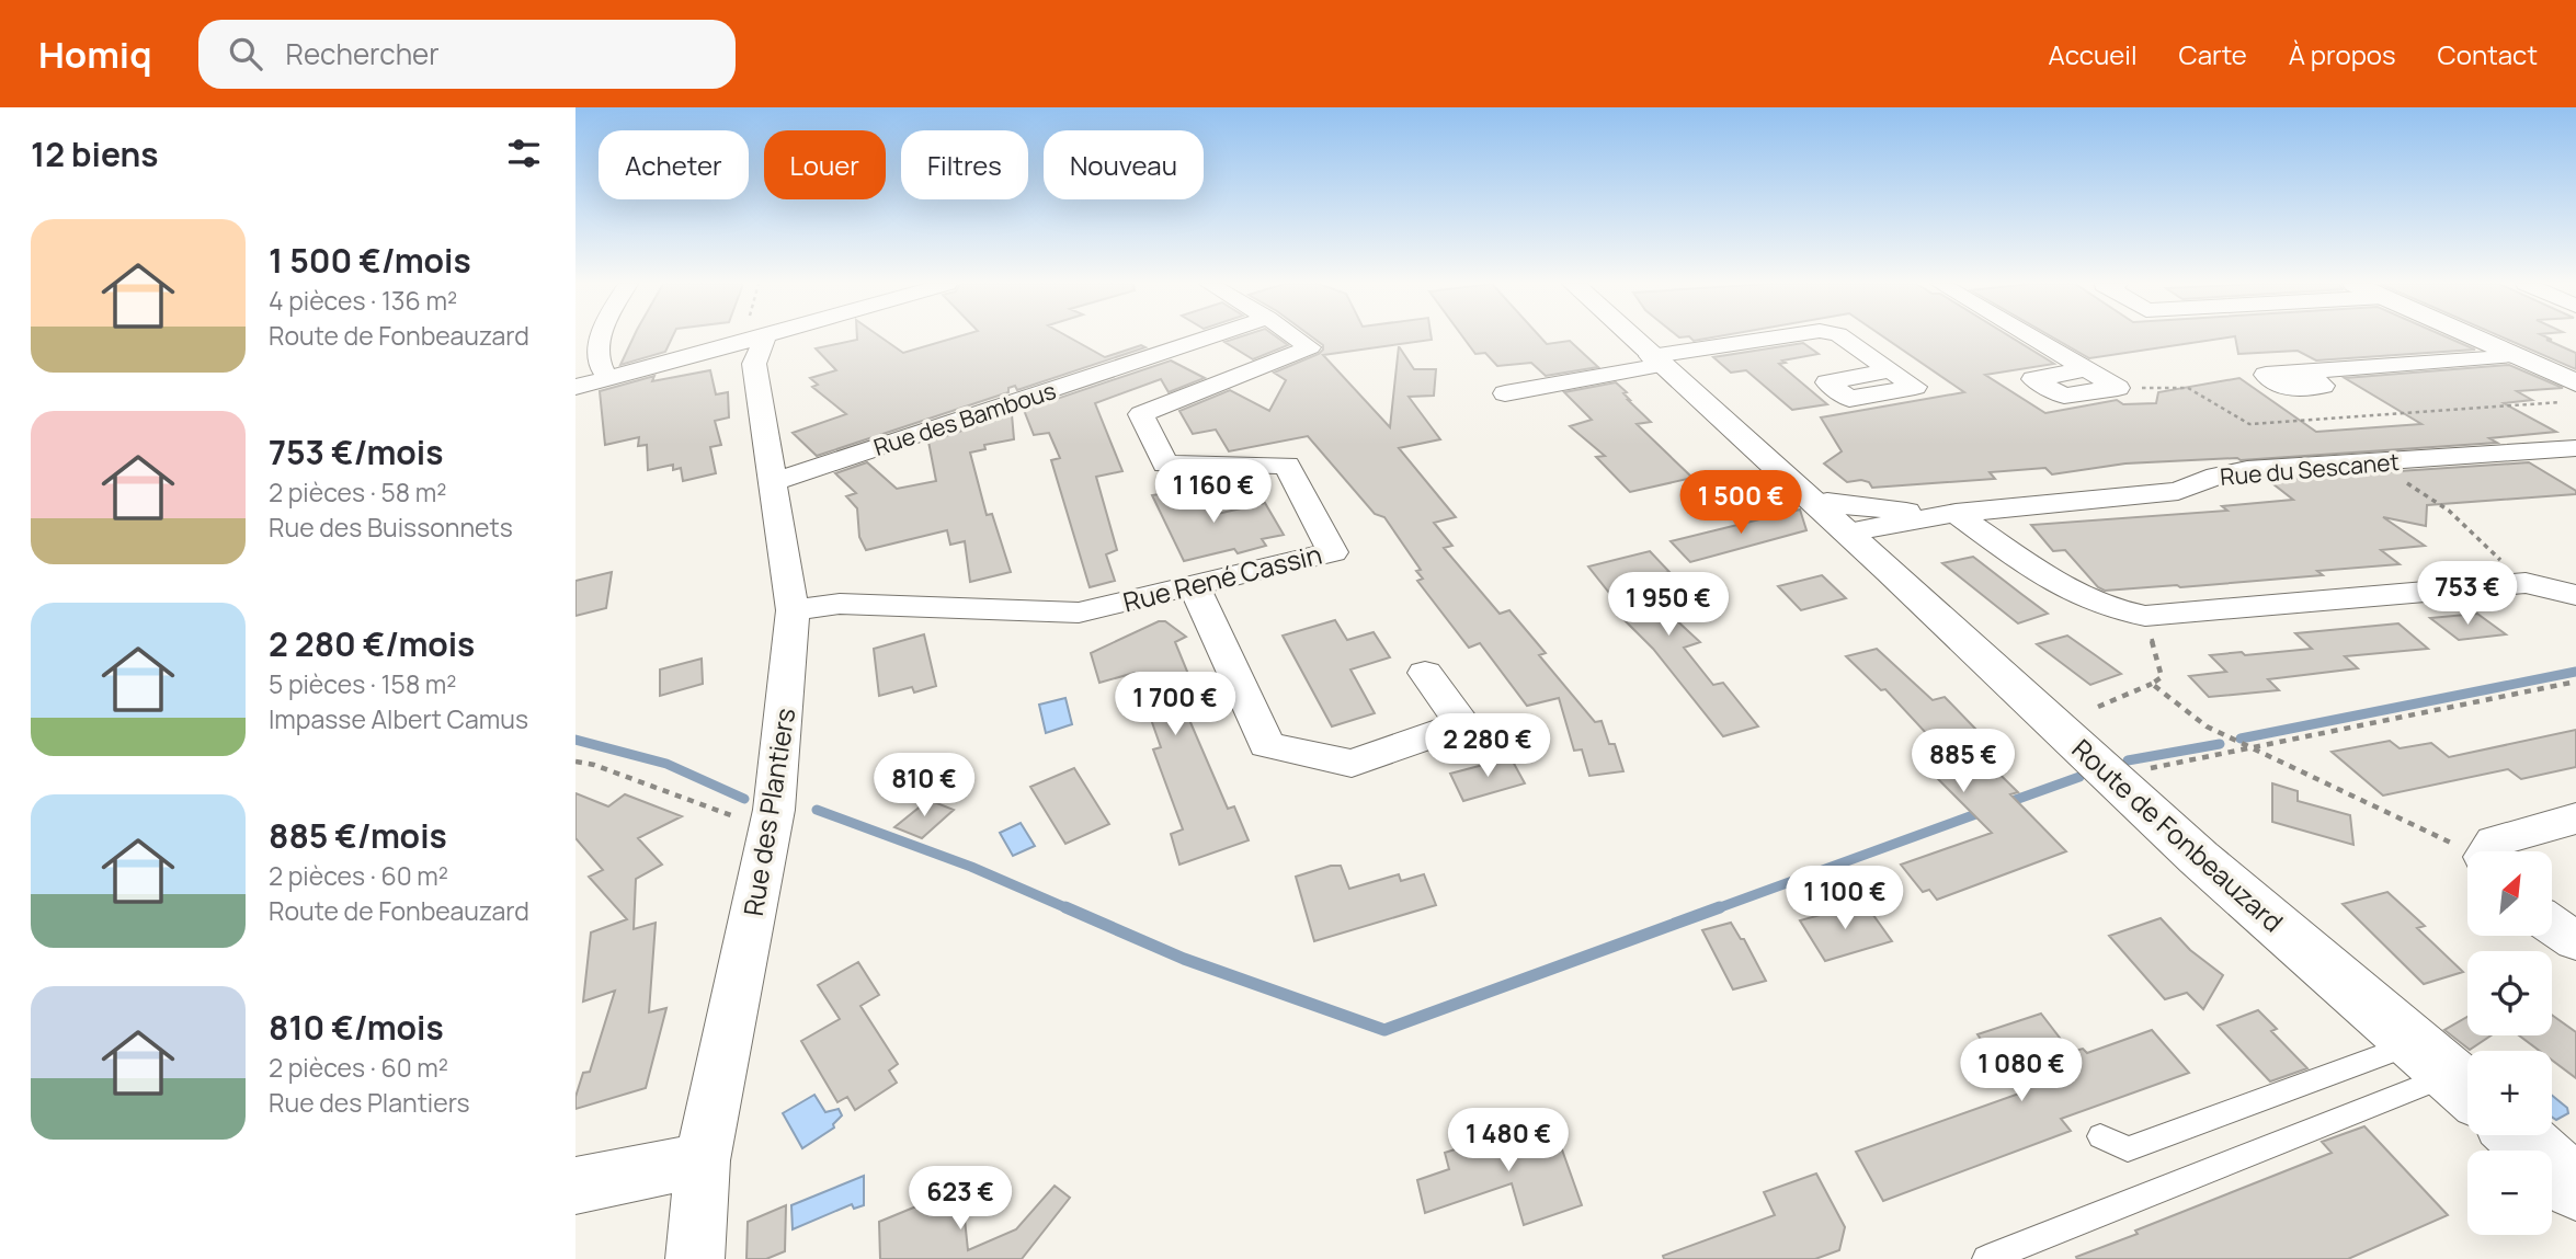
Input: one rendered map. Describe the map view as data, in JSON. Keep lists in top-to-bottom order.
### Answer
{
  "streets": {
    "street": [
      "Rue des Bambous",
      "Rue du Sescanet",
      "Rue René Cassin",
      "Rue des Plantiers",
      "Route de Fonbeauzard"
    ]
  },
  "crossings": [
    ["Rue des Bambous", "Rue des Plantiers"],
    ["Rue du Sescanet", "Route de Fonbeauzard"],
    ["Rue René Cassin", "Rue des Plantiers"]
  ],
  "north": "top right",
  "page": {
    "header": "Homiq",
    "search": "Rechercher",
    "nav": [
      "Accueil",
      "Carte",
      "À propos",
      "Contact"
    ],
    "heading": "12 biens",
    "chip": [
      "Acheter",
      "Louer",
      "Filtres",
      "Nouveau"
    ],
    "list": [
      {
        "name": "1 500 €/mois",
        "note": "4 pièces · 136 m² · Route de Fonbeauzard"
      },
      {
        "name": "753 €/mois",
        "note": "2 pièces · 58 m² · Rue des Buissonnets"
      },
      {
        "name": "2 280 €/mois",
        "note": "5 pièces · 158 m² · Impasse Albert Camus"
      },
      {
        "name": "885 €/mois",
        "note": "2 pièces · 60 m² · Route de Fonbeauzard"
      },
      {
        "name": "810 €/mois",
        "note": "2 pièces · 60 m² · Rue des Plantiers"
      }
    ],
    "price": [
      "1 160 €",
      "1 500 €",
      "753 €",
      "1 950 €",
      "1 700 €",
      "2 280 €",
      "885 €",
      "810 €",
      "1 100 €",
      "1 080 €",
      "1 480 €",
      "623 €"
    ],
    "map_buttons": ["+", "−"]
  }
}
